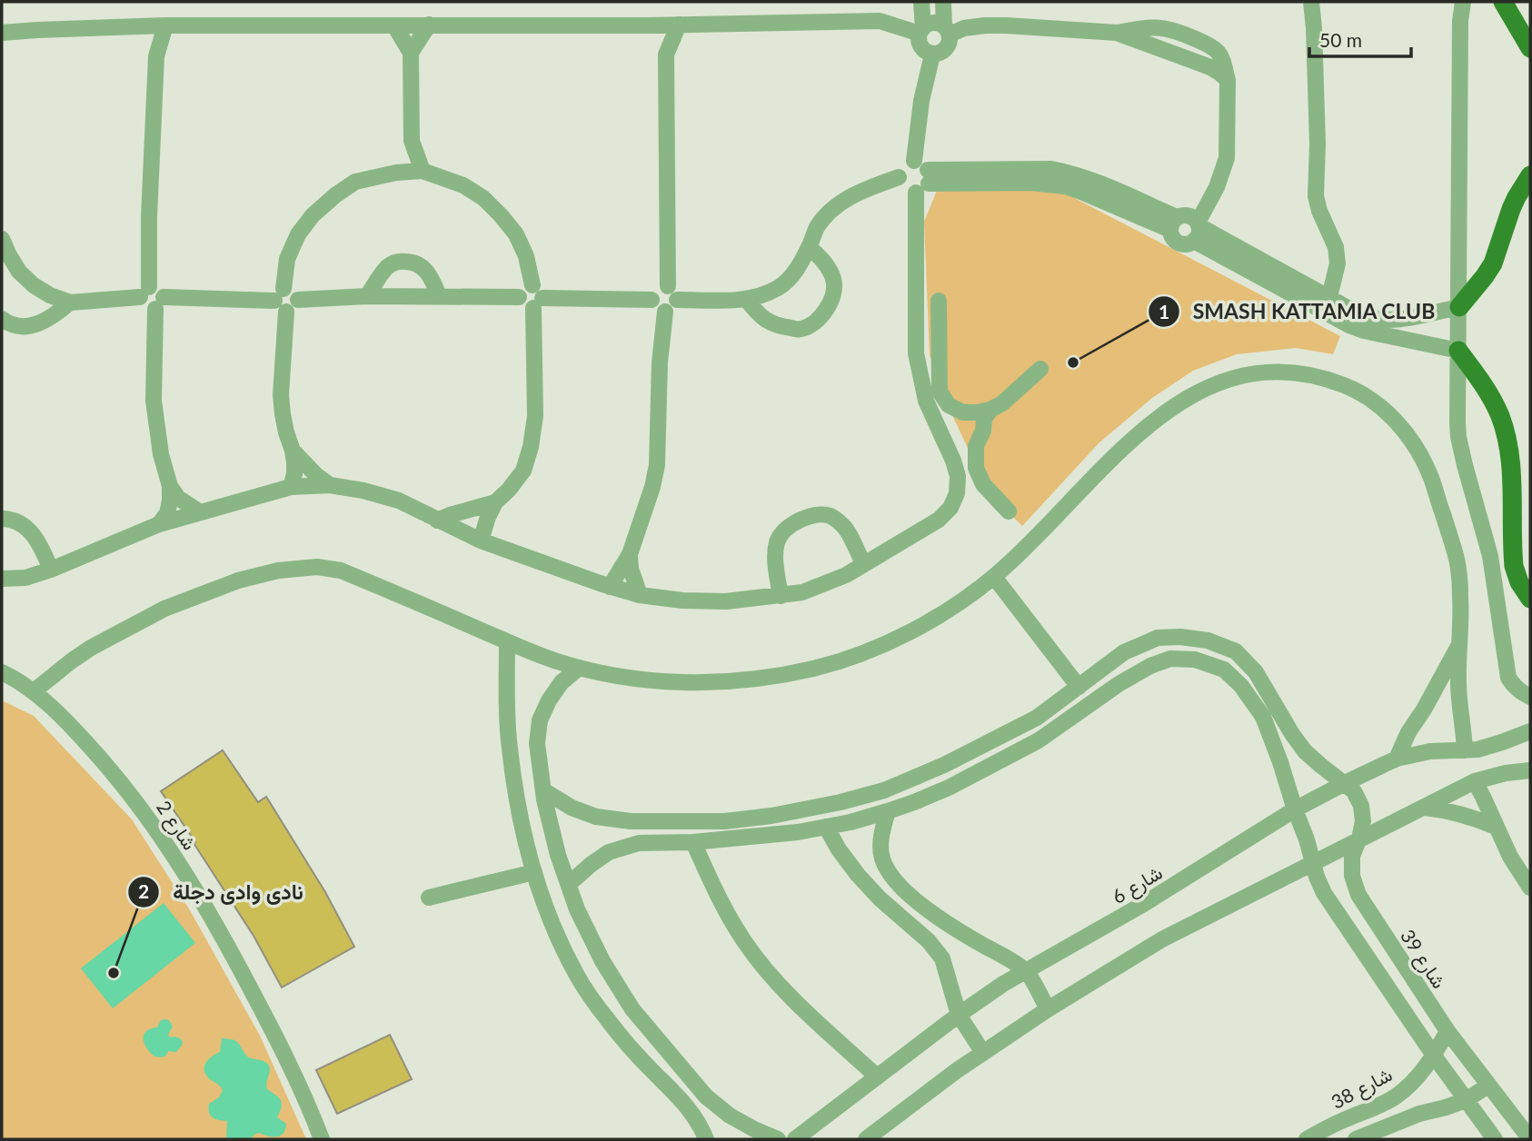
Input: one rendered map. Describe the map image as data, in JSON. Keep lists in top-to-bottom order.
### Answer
{
  "streets": {
    "street": [
      "شارع 2",
      "شارع 6",
      "شارع 39",
      "شارع 38"
    ]
  },
  "crossings": [
    ["شارع 6", "شارع 39"],
    ["شارع 39", "شارع 38"]
  ],
  "places": ["SMASH KATTAMIA CLUB", "نادى وادى دجلة"],
  "scale_bar": "50 m"
}
